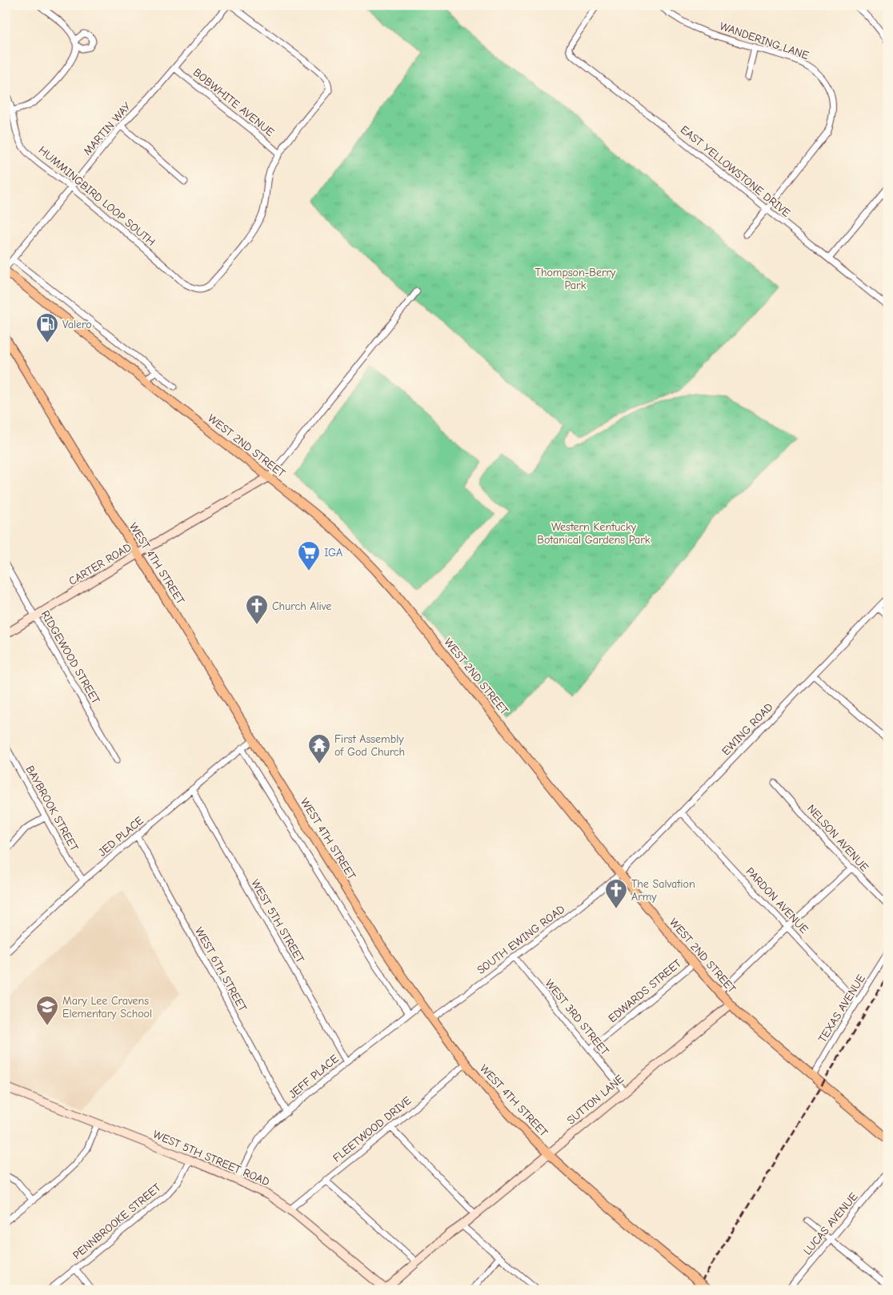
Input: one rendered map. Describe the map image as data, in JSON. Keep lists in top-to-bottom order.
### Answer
{
  "streets": {
    "main road": ["WEST 2ND STREET", "WEST 4TH STREET"],
    "street": [
      "WANDERING LANE",
      "BOBWHITE AVENUE",
      "MARTIN WAY",
      "EAST YELLOWSTONE DRIVE",
      "HUMMINGBIRD LOOP SOUTH",
      "CARTER ROAD",
      "RIDGEWOOD STREET",
      "EWING ROAD",
      "BAYBROOK STREET",
      "JED PLACE",
      "NELSON AVENUE",
      "PARDON AVENUE",
      "WEST 5TH STREET",
      "SOUTH EWING ROAD",
      "WEST 6TH STREET",
      "EDWARDS STREET",
      "TEXAS AVENUE",
      "WEST 3RD STREET",
      "JEFF PLACE",
      "SUTTON LANE",
      "FLEETWOOD DRIVE",
      "WEST 5TH STREET ROAD",
      "PENNBROOKE STREET",
      "LUCAS AVENUE"
    ]
  },
  "crossings": [
    ["WANDERING LANE", "EAST YELLOWSTONE DRIVE"],
    ["BOBWHITE AVENUE", "MARTIN WAY"],
    ["BOBWHITE AVENUE", "HUMMINGBIRD LOOP SOUTH"],
    ["MARTIN WAY", "HUMMINGBIRD LOOP SOUTH"],
    ["MARTIN WAY", "WEST 2ND STREET"],
    ["WEST 2ND STREET", "CARTER ROAD"],
    ["WEST 2ND STREET", "EWING ROAD"],
    ["WEST 2ND STREET", "SOUTH EWING ROAD"],
    ["WEST 2ND STREET", "EDWARDS STREET"],
    ["WEST 2ND STREET", "TEXAS AVENUE"],
    ["WEST 2ND STREET", "SUTTON LANE"],
    ["WEST 4TH STREET", "CARTER ROAD"],
    ["WEST 4TH STREET", "JED PLACE"],
    ["WEST 4TH STREET", "SOUTH EWING ROAD"],
    ["WEST 4TH STREET", "JEFF PLACE"],
    ["WEST 4TH STREET", "SUTTON LANE"],
    ["WEST 4TH STREET", "FLEETWOOD DRIVE"],
    ["CARTER ROAD", "RIDGEWOOD STREET"],
    ["EWING ROAD", "PARDON AVENUE"],
    ["EWING ROAD", "SOUTH EWING ROAD"],
    ["BAYBROOK STREET", "JED PLACE"],
    ["JED PLACE", "WEST 5TH STREET"],
    ["JED PLACE", "WEST 6TH STREET"],
    ["PARDON AVENUE", "TEXAS AVENUE"],
    ["WEST 5TH STREET", "JEFF PLACE"],
    ["SOUTH EWING ROAD", "WEST 3RD STREET"],
    ["WEST 6TH STREET", "JEFF PLACE"],
    ["EDWARDS STREET", "WEST 3RD STREET"],
    ["WEST 3RD STREET", "SUTTON LANE"],
    ["JEFF PLACE", "WEST 5TH STREET ROAD"],
    ["FLEETWOOD DRIVE", "WEST 5TH STREET ROAD"],
    ["WEST 5TH STREET ROAD", "PENNBROOKE STREET"]
  ],
  "parks": ["Thompson-Berry Park", "Western Kentucky Botanical Gardens Park"],
  "places": {
    "fuel station": ["Valero"],
    "supermarket": ["IGA"],
    "church": ["Church Alive", "The Salvation Army"],
    "temple": ["First Assembly of God Church"],
    "school or university": ["Mary Lee Cravens Elementary School"]
  }
}
